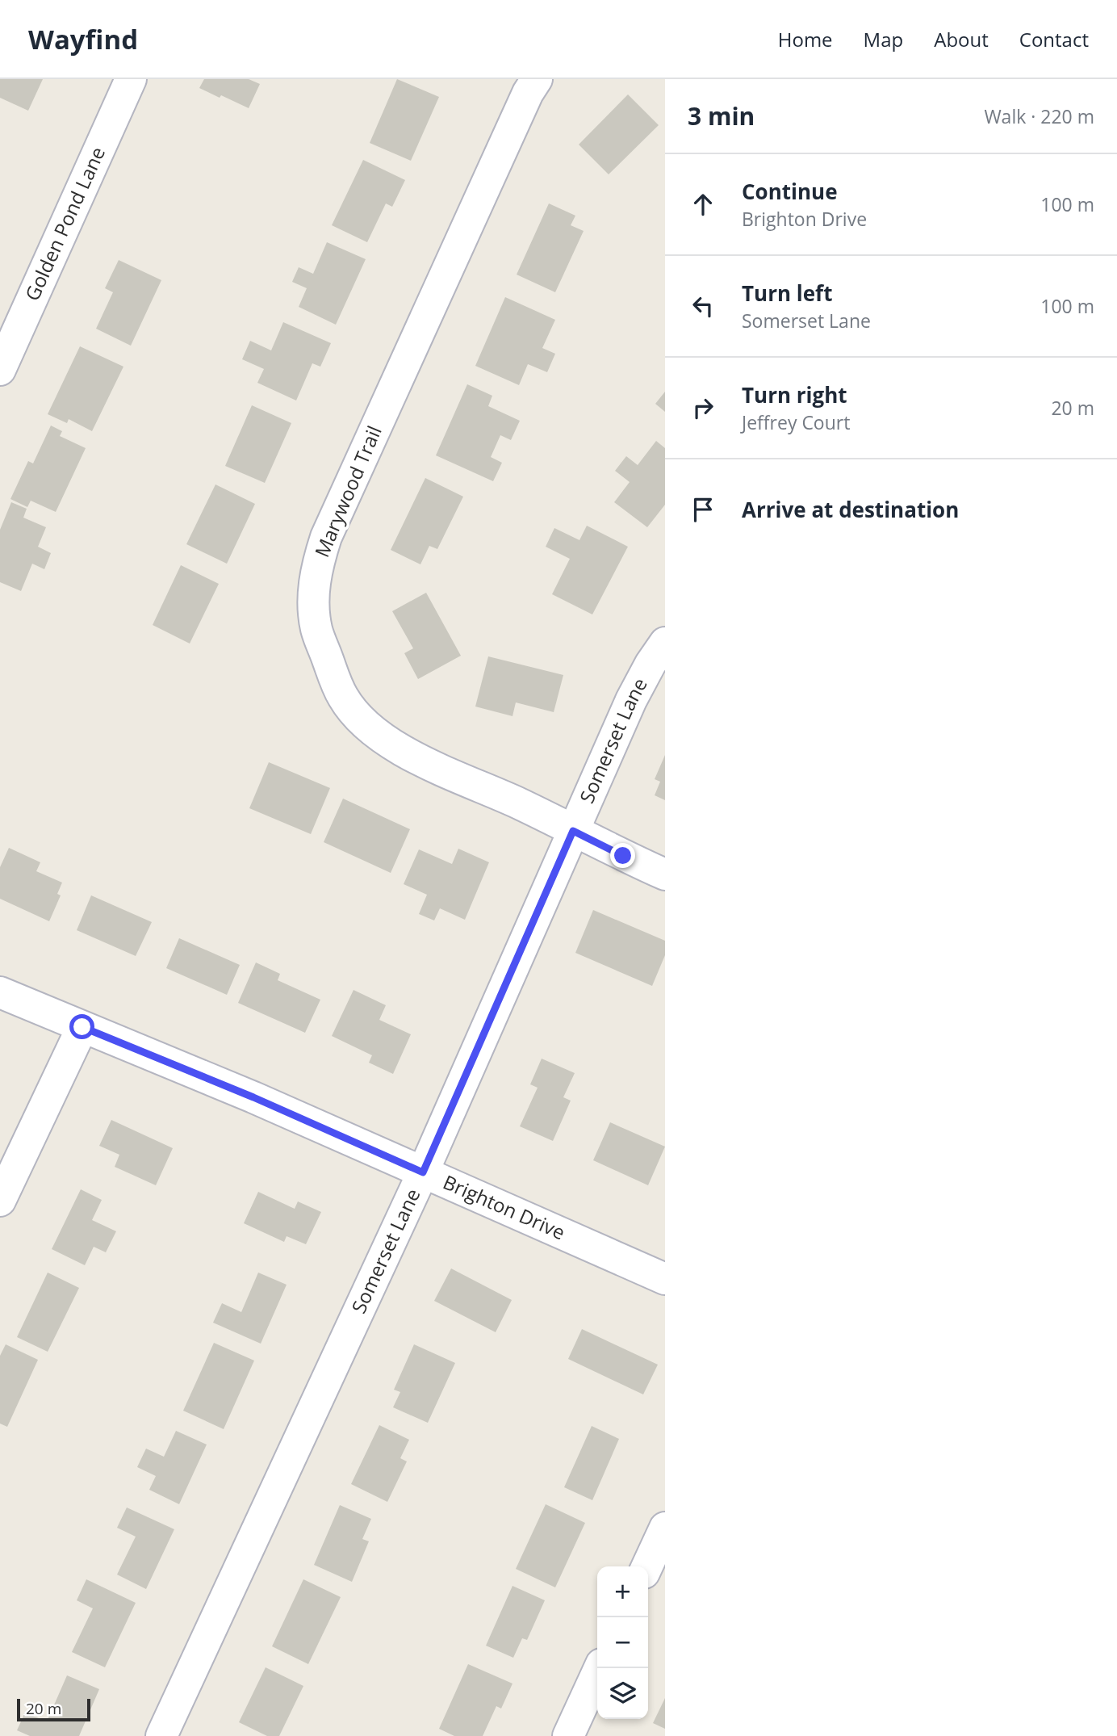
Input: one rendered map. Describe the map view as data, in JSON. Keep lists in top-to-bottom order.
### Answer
{
  "streets": {
    "street": [
      "Golden Pond Lane",
      "Marywood Trail",
      "Somerset Lane",
      "Brighton Drive"
    ]
  },
  "crossings": [
    ["Marywood Trail", "Somerset Lane"],
    ["Somerset Lane", "Brighton Drive"]
  ],
  "scale_bar": "20 m",
  "page": {
    "header": "Wayfind",
    "nav": [
      "Home",
      "Map",
      "About",
      "Contact"
    ],
    "heading": ["3 min", "Walk · 220 m"],
    "list": [
      ["Continue", "Brighton Drive", "100 m"],
      ["Turn left", "Somerset Lane", "100 m"],
      ["Turn right", "Jeffrey Court", "20 m"],
      "Arrive at destination"
    ],
    "map_buttons": ["+", "−"],
    "scale": "20 m"
  }
}
